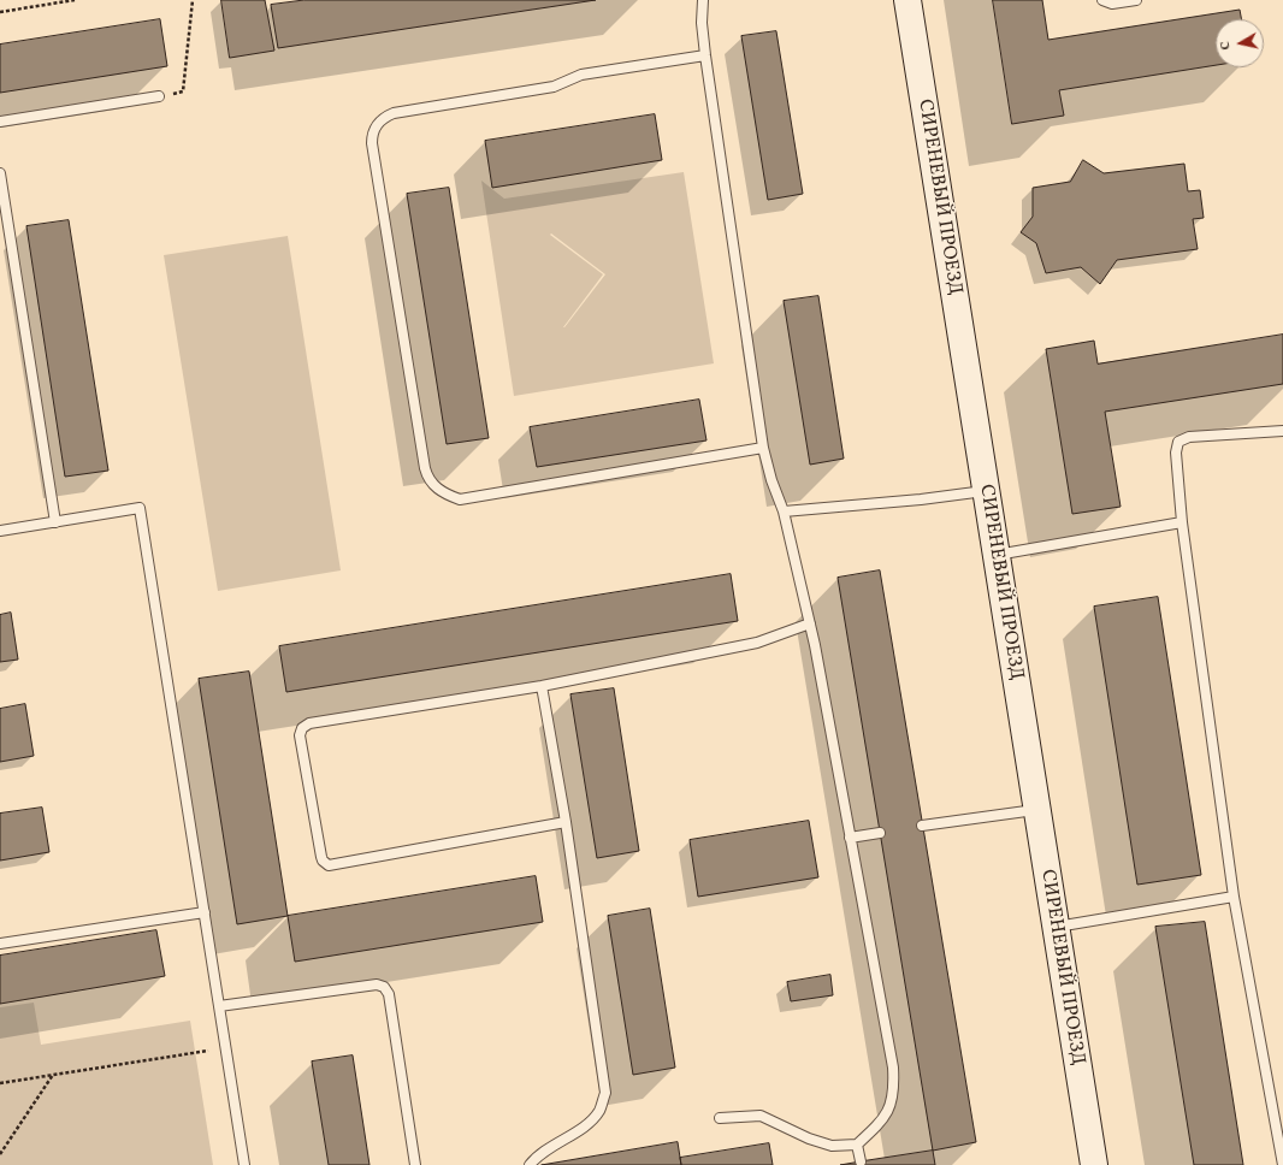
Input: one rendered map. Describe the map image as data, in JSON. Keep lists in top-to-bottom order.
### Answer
{
  "streets": {
    "main road": ["СИРЕНЕВЫЙ ПРОЕЗД"]
  },
  "north": "left"
}
